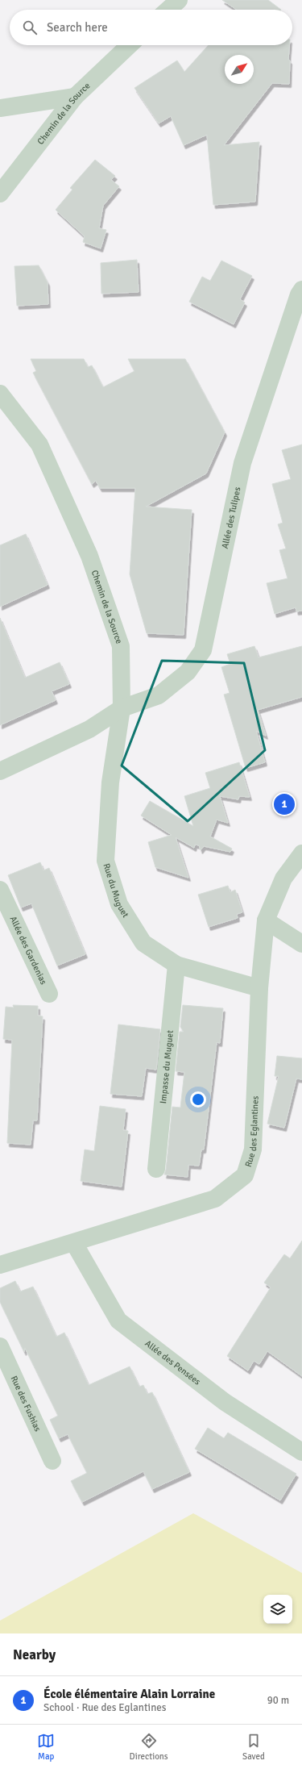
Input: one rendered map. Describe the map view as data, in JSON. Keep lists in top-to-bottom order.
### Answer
{
  "streets": {
    "street": [
      "Chemin de la Source",
      "Allée des Tulipes",
      "Rue du Muguet",
      "Allée des Gardenias",
      "Impasse du Muguet",
      "Rue des Eglantines",
      "Allée des Pensées",
      "Rue des Fushias"
    ]
  },
  "crossings": [
    ["Chemin de la Source", "Allée des Tulipes"],
    ["Chemin de la Source", "Rue du Muguet"],
    ["Allée des Tulipes", "Rue du Muguet"],
    ["Rue du Muguet", "Impasse du Muguet"],
    ["Rue du Muguet", "Rue des Eglantines"],
    ["Rue des Eglantines", "Allée des Pensées"]
  ],
  "north": "top right",
  "page": {
    "search": "Search here",
    "pins": "1",
    "heading": "Nearby",
    "list": [
      {
        "mark": "1",
        "name": "École élémentaire Alain Lorraine",
        "note": "School · Rue des Eglantines",
        "value": "90 m"
      }
    ],
    "nav": ["Map", "Directions", "Saved"]
  }
}
